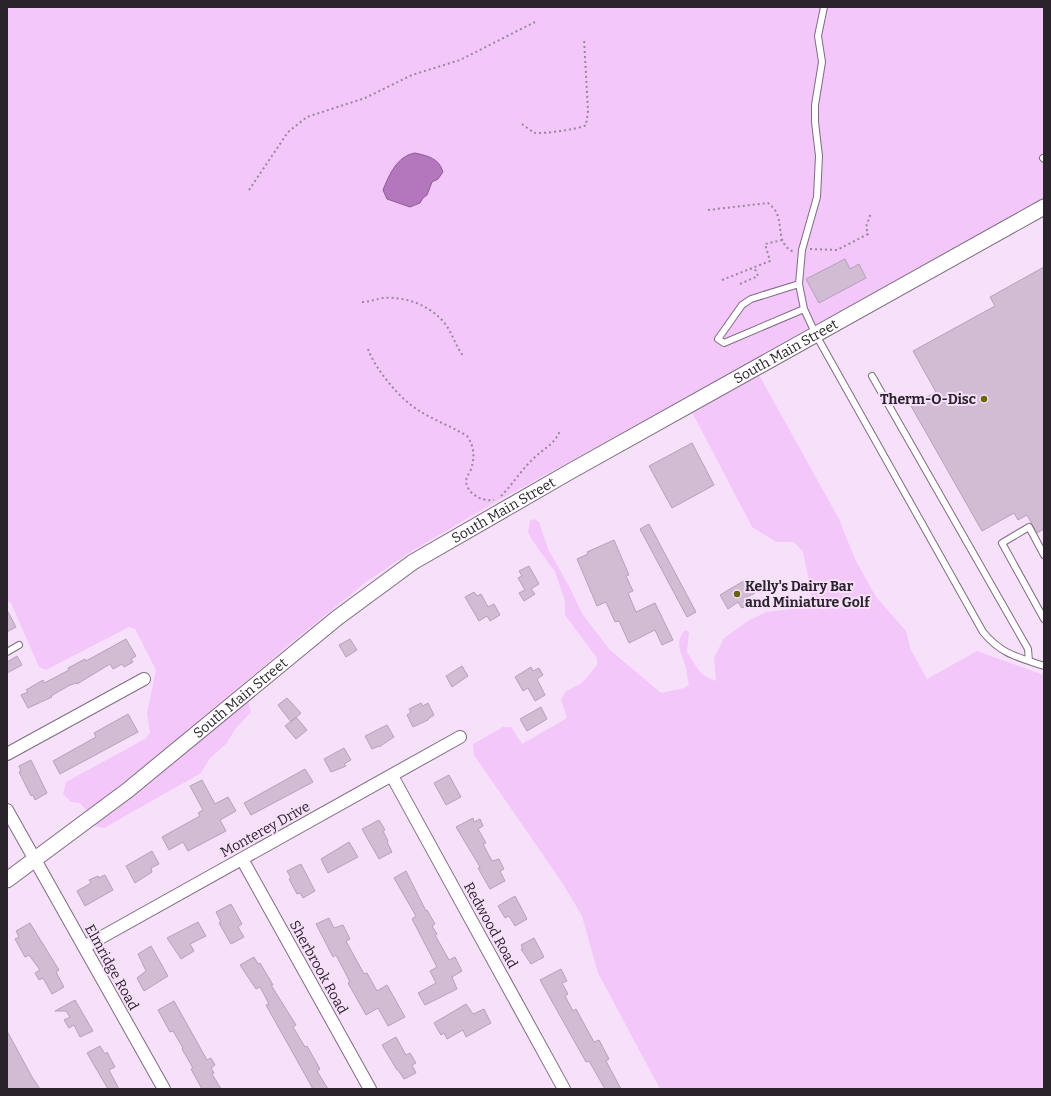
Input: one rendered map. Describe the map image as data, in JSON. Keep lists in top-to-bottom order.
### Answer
{
  "streets": {
    "street": [
      "South Main Street",
      "Monterey Drive",
      "Redwood Road",
      "Elmridge Road",
      "Sherbrook Road"
    ]
  },
  "crossings": [
    ["South Main Street", "Elmridge Road"],
    ["Monterey Drive", "Redwood Road"],
    ["Monterey Drive", "Elmridge Road"],
    ["Monterey Drive", "Sherbrook Road"]
  ],
  "places": ["Therm-O-Disc", "Kelly's Dairy Bar and Miniature Golf"]
}
